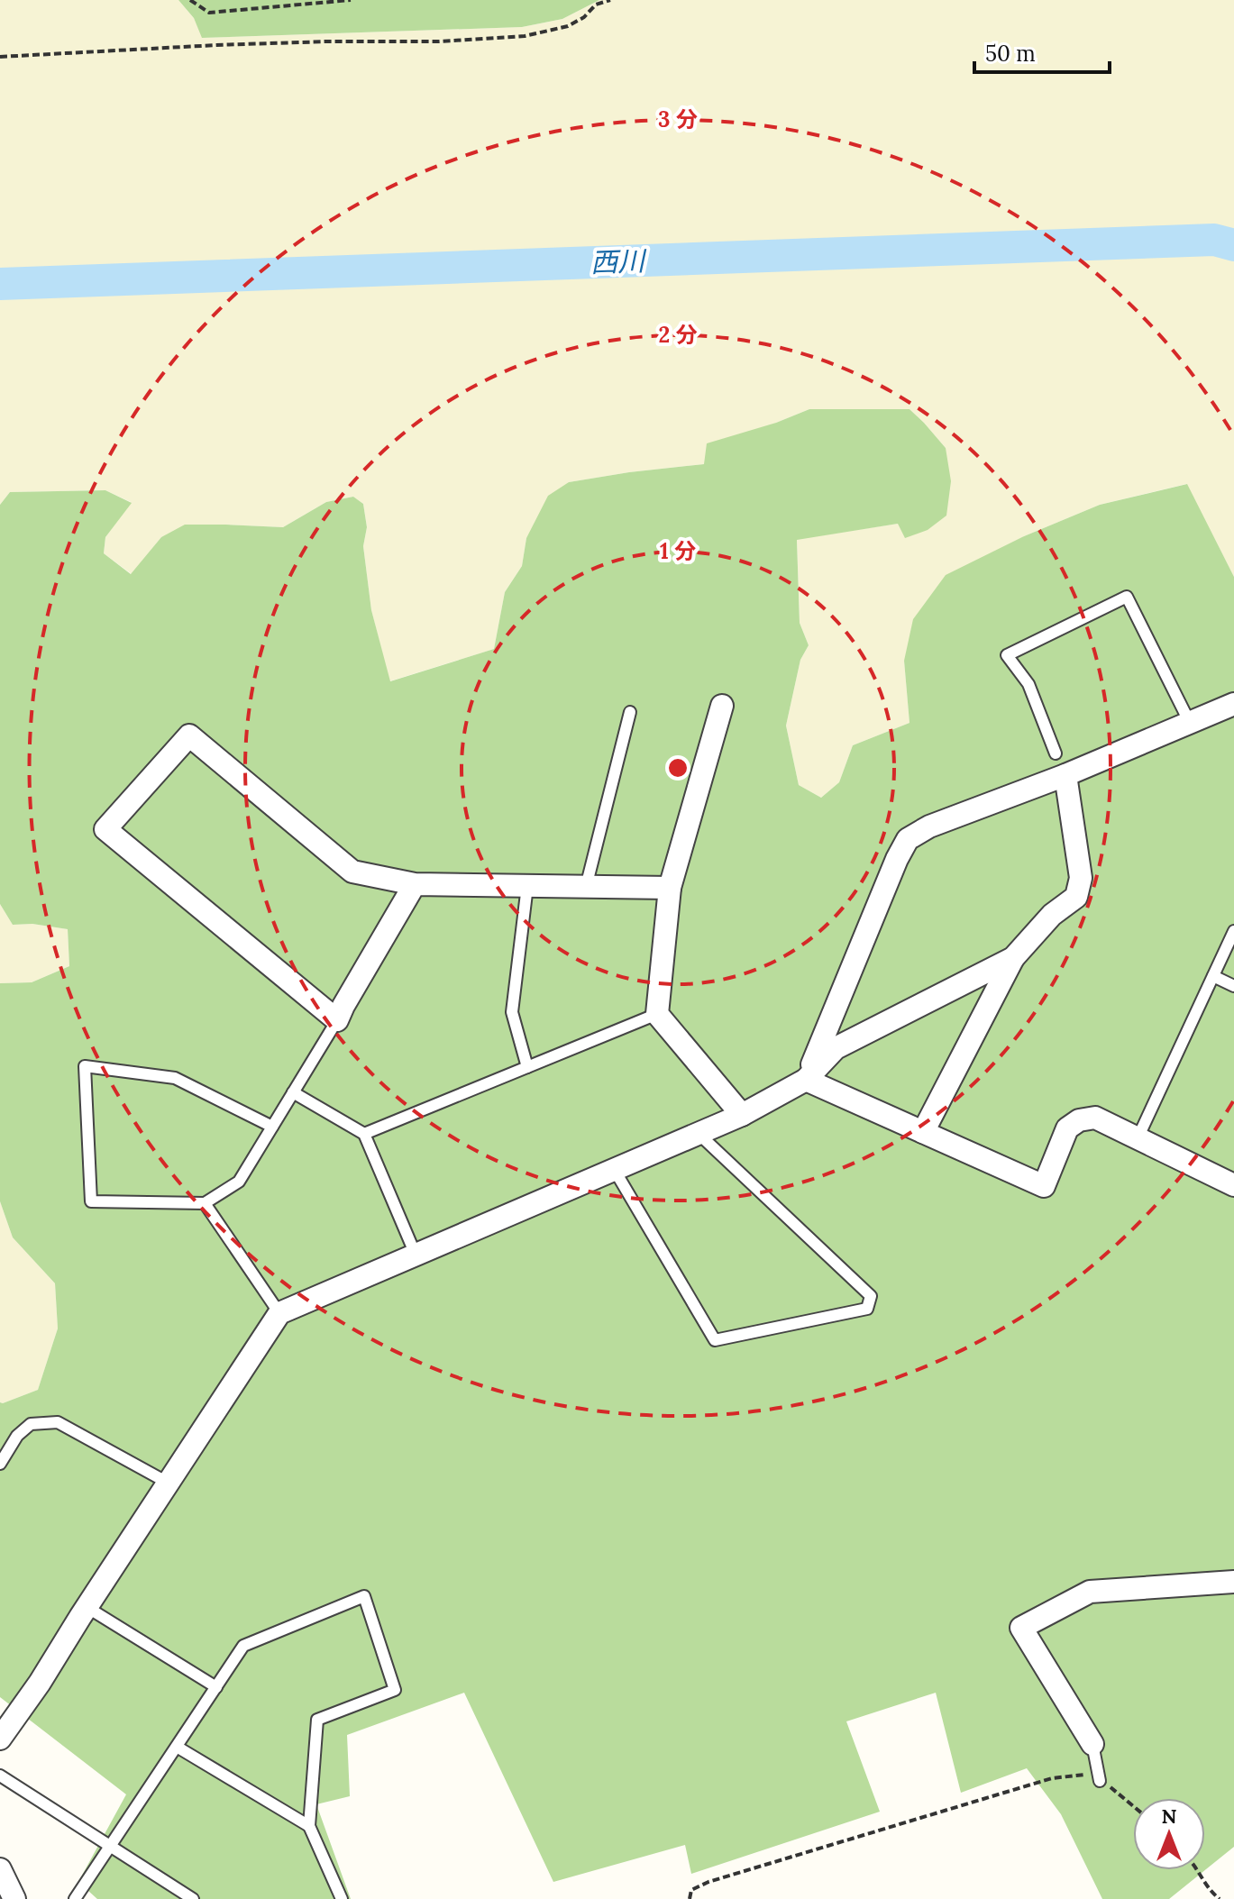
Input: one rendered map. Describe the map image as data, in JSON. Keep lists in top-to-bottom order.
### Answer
{
  "water": ["西川"],
  "scale_bar": "50 m",
  "north": "top",
  "rings": ["3 分", "2 分", "1 分"]
}
